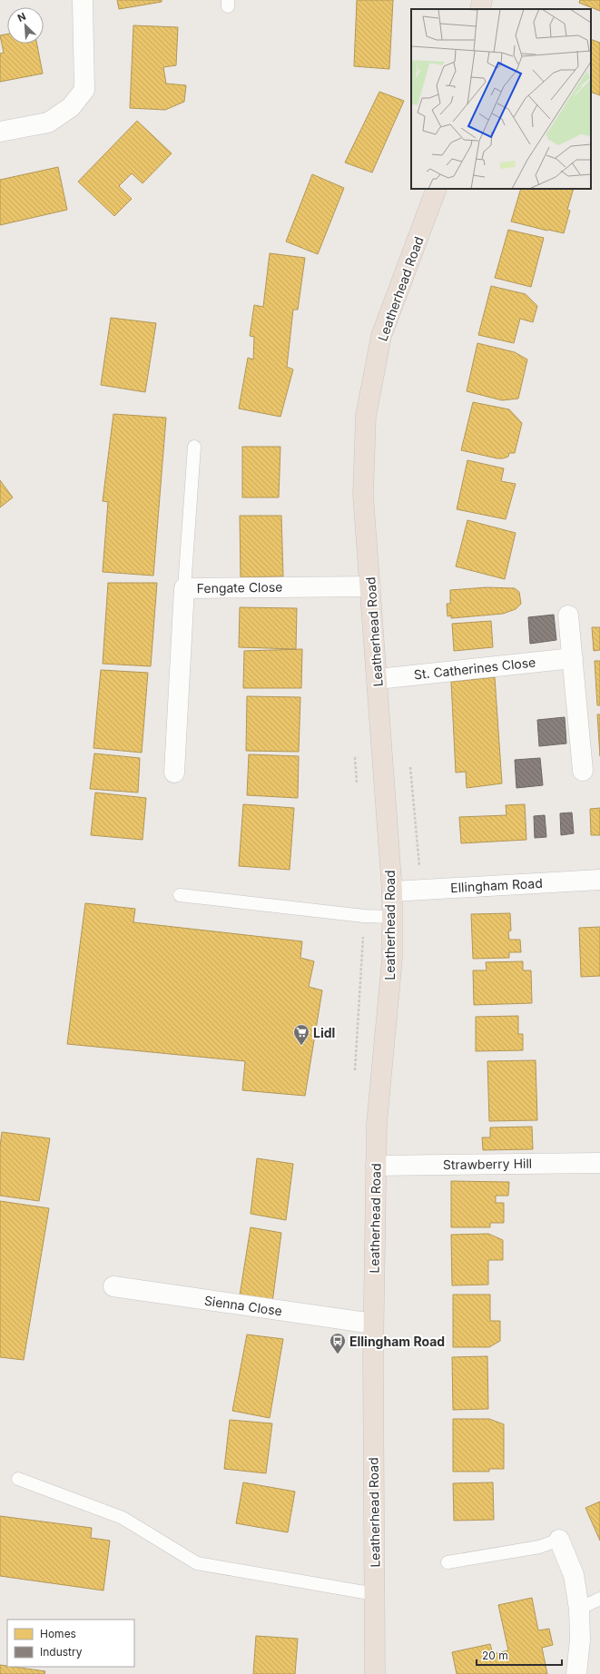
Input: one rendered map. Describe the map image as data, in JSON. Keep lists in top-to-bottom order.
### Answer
{
  "streets": {
    "highway": ["Leatherhead Road"],
    "street": [
      "Fengate Close",
      "St. Catherines Close",
      "Ellingham Road",
      "Strawberry Hill",
      "Sienna Close"
    ]
  },
  "crossings": [
    ["Leatherhead Road", "Fengate Close"],
    ["Leatherhead Road", "St. Catherines Close"],
    ["Leatherhead Road", "Ellingham Road"],
    ["Leatherhead Road", "Strawberry Hill"],
    ["Leatherhead Road", "Sienna Close"]
  ],
  "places": {
    "supermarket": ["Lidl"],
    "bus stop": ["Ellingham Road"]
  },
  "legend": ["Homes", "Industry"],
  "scale_bar": "20 m",
  "north": "top left"
}
